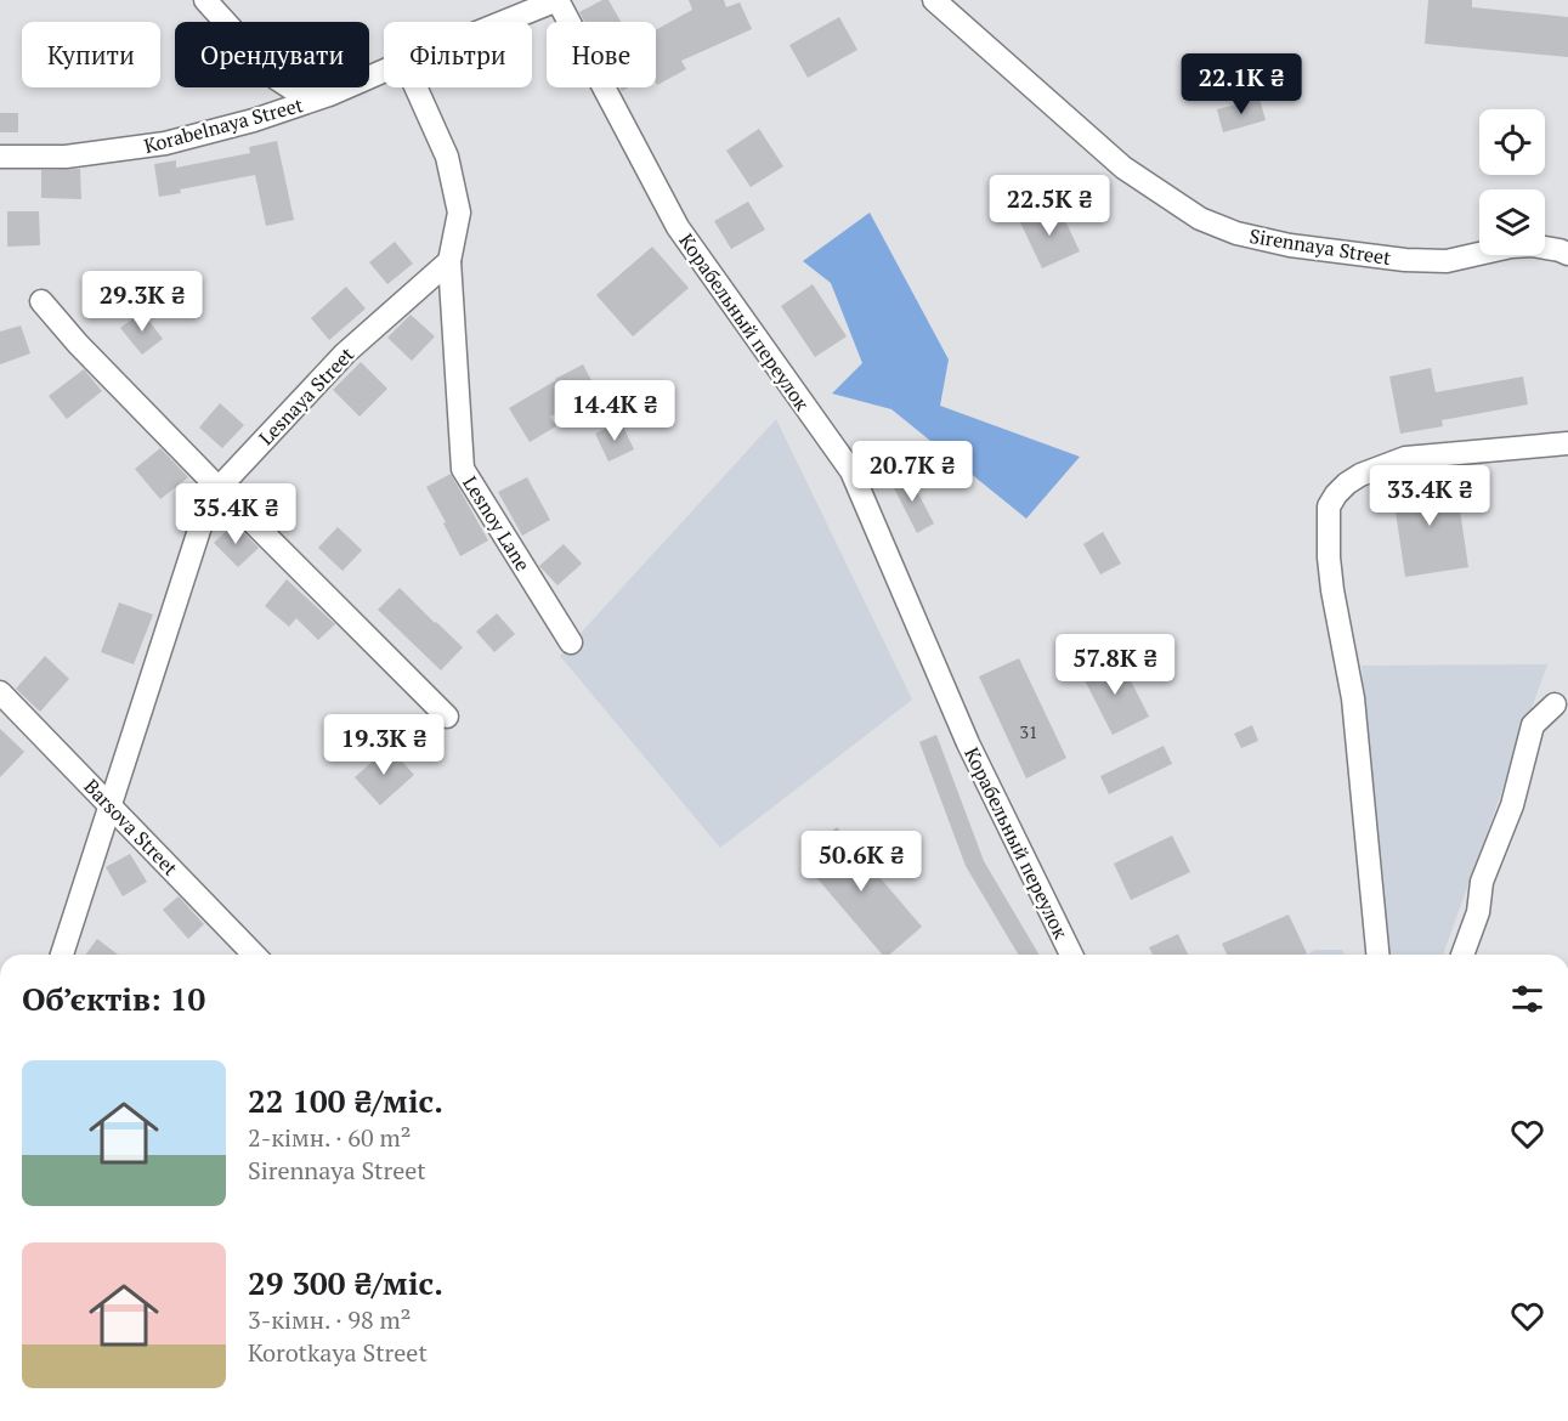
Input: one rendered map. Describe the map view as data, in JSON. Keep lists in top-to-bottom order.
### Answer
{
  "streets": {
    "street": [
      "Korabelnaya Street",
      "Sirennaya Street",
      "Корабельный переулок",
      "Lesnaya Street",
      "Lesnoy Lane",
      "Barsova Street"
    ]
  },
  "crossings": [
    ["Korabelnaya Street", "Корабельный переулок"],
    ["Lesnaya Street", "Lesnoy Lane"],
    ["Lesnaya Street", "Barsova Street"]
  ],
  "house_numbers": ["31"],
  "page": {
    "chip": [
      "Купити",
      "Орендувати",
      "Фільтри",
      "Нове"
    ],
    "price": [
      "22.1K ₴",
      "22.5K ₴",
      "29.3K ₴",
      "14.4K ₴",
      "20.7K ₴",
      "33.4K ₴",
      "35.4K ₴",
      "57.8K ₴",
      "19.3K ₴",
      "50.6K ₴"
    ],
    "heading": "Об’єктів: 10",
    "list": [
      {
        "name": "22 100 ₴/міс.",
        "note": "2-кімн. · 60 m² · Sirennaya Street"
      },
      {
        "name": "29 300 ₴/міс.",
        "note": "3-кімн. · 98 m² · Korotkaya Street"
      }
    ]
  }
}
